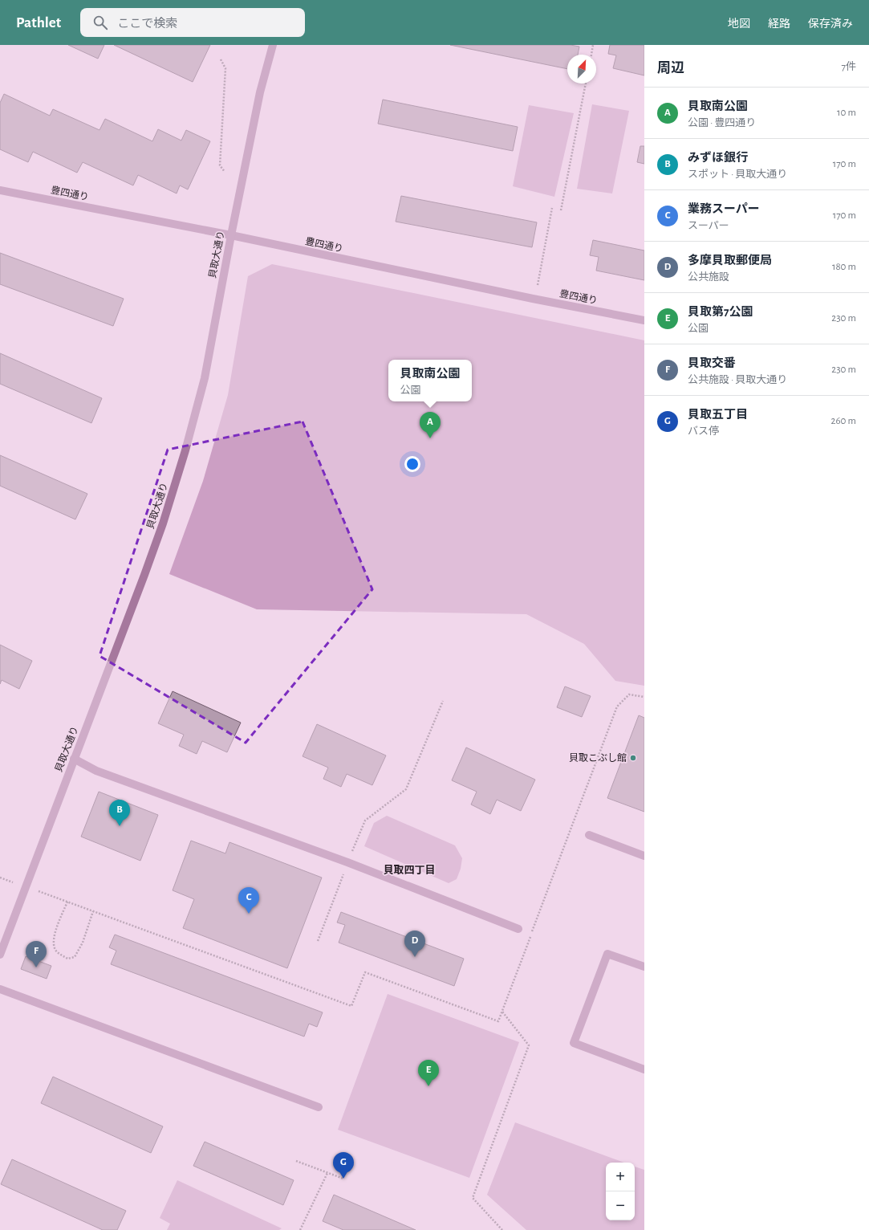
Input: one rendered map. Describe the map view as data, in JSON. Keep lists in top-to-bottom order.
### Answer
{
  "streets": {
    "street": ["豊四通り", "貝取大通り"]
  },
  "crossings": [
    ["豊四通り", "貝取大通り"]
  ],
  "districts": ["貝取四丁目"],
  "places": ["貝取こぶし館"],
  "north": "top right",
  "page": {
    "header": "Pathlet",
    "search": "ここで検索",
    "nav": ["地図", "経路", "保存済み"],
    "heading": ["周辺", "7件"],
    "list": [
      {
        "mark": "A",
        "name": "貝取南公園",
        "note": "公園 · 豊四通り",
        "value": "10 m"
      },
      {
        "mark": "B",
        "name": "みずほ銀行",
        "note": "スポット · 貝取大通り",
        "value": "170 m"
      },
      {
        "mark": "C",
        "name": "業務スーパー",
        "note": "スーパー",
        "value": "170 m"
      },
      {
        "mark": "D",
        "name": "多摩貝取郵便局",
        "note": "公共施設",
        "value": "180 m"
      },
      {
        "mark": "E",
        "name": "貝取第7公園",
        "note": "公園",
        "value": "230 m"
      },
      {
        "mark": "F",
        "name": "貝取交番",
        "note": "公共施設 · 貝取大通り",
        "value": "230 m"
      },
      {
        "mark": "G",
        "name": "貝取五丁目",
        "note": "バス停",
        "value": "260 m"
      }
    ],
    "popup": ["貝取南公園", "公園"],
    "pins": [
      "A",
      "B",
      "C",
      "D",
      "F",
      "E",
      "G"
    ],
    "map_buttons": ["+", "−"]
  }
}
